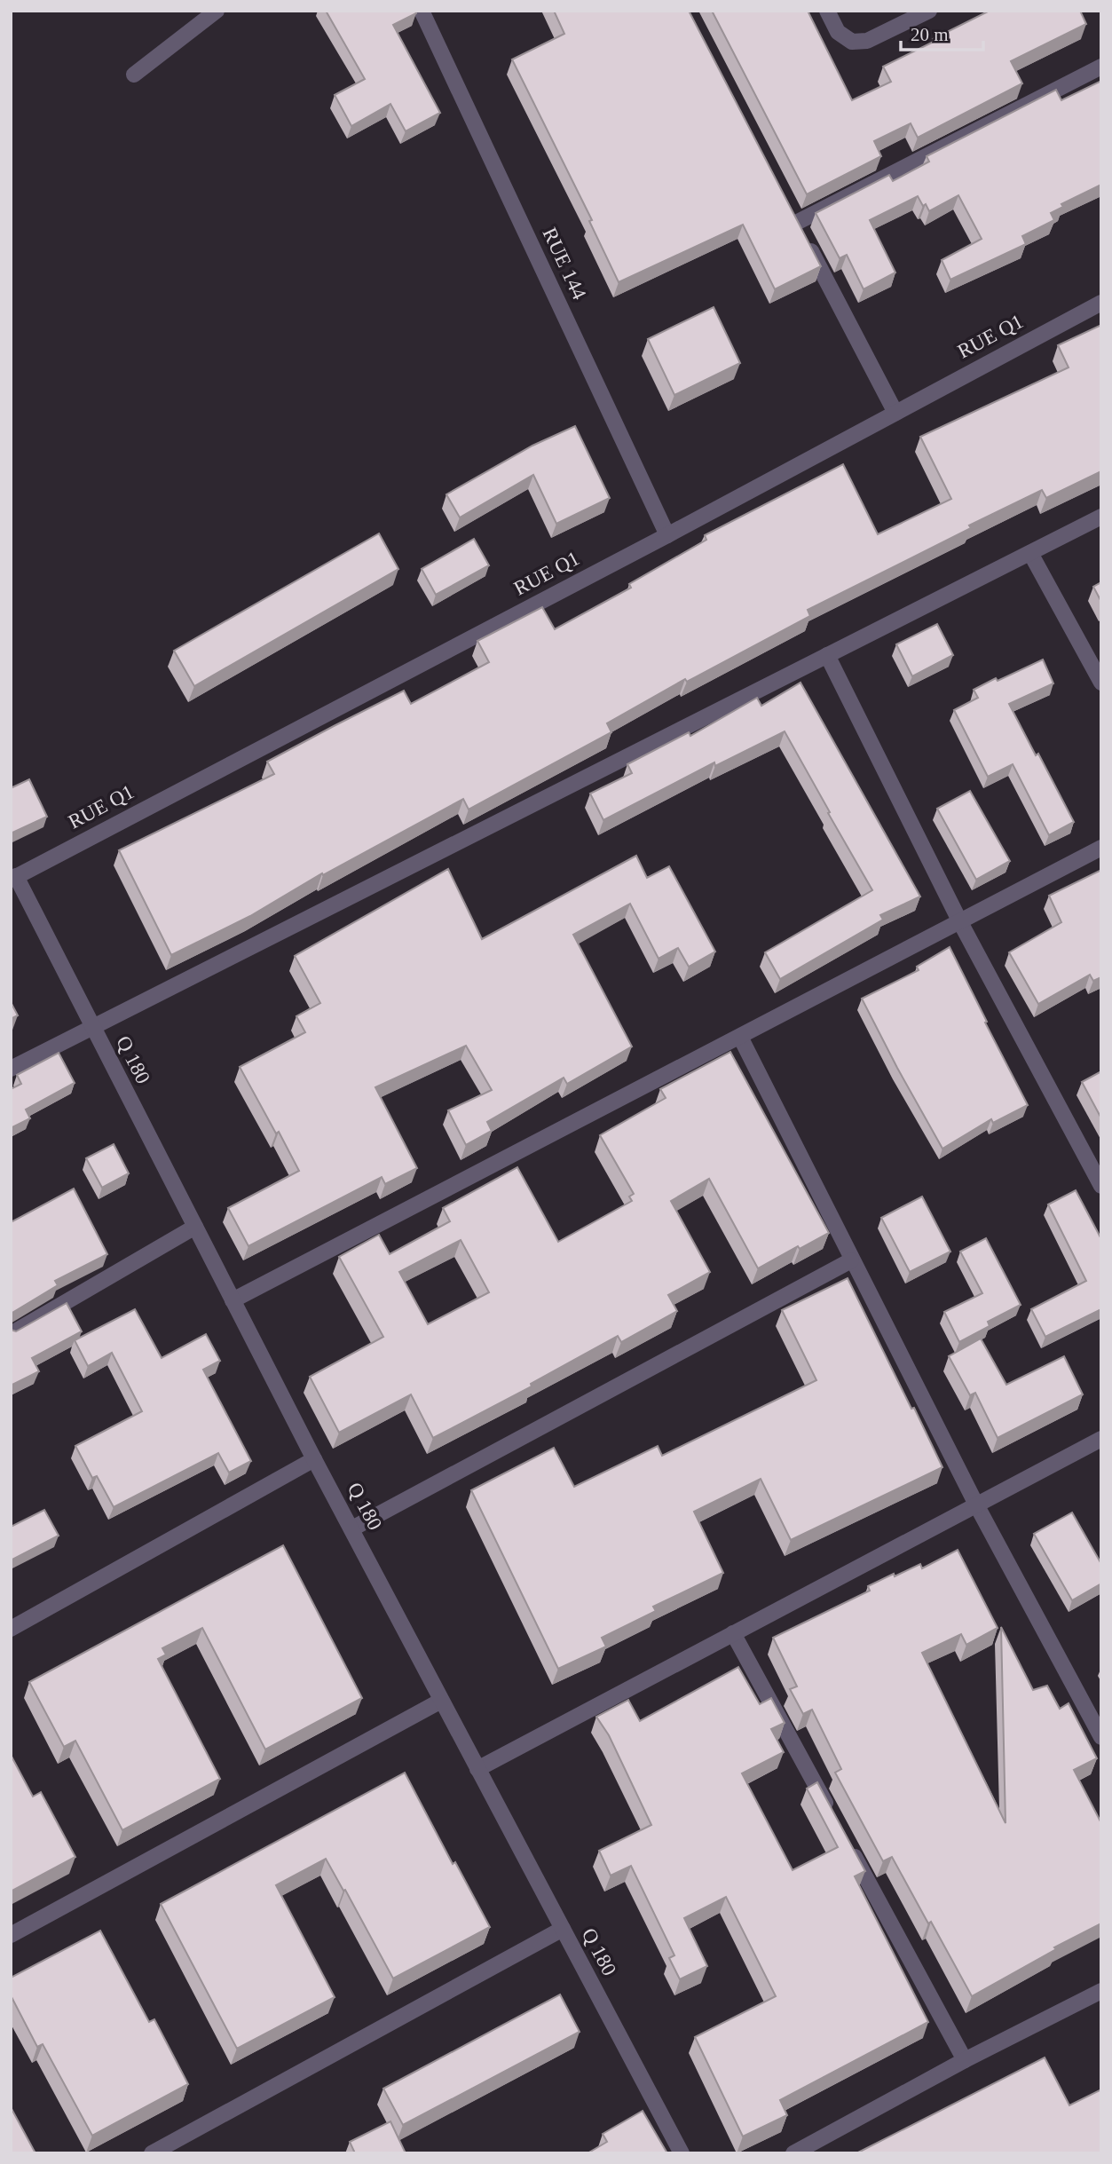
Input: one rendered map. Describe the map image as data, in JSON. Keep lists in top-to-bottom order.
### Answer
{
  "streets": {
    "street": ["RUE 144", "RUE Q1", "Q 180"]
  },
  "crossings": [
    ["RUE 144", "RUE Q1"],
    ["RUE Q1", "Q 180"]
  ],
  "scale_bar": "20 m"
}
